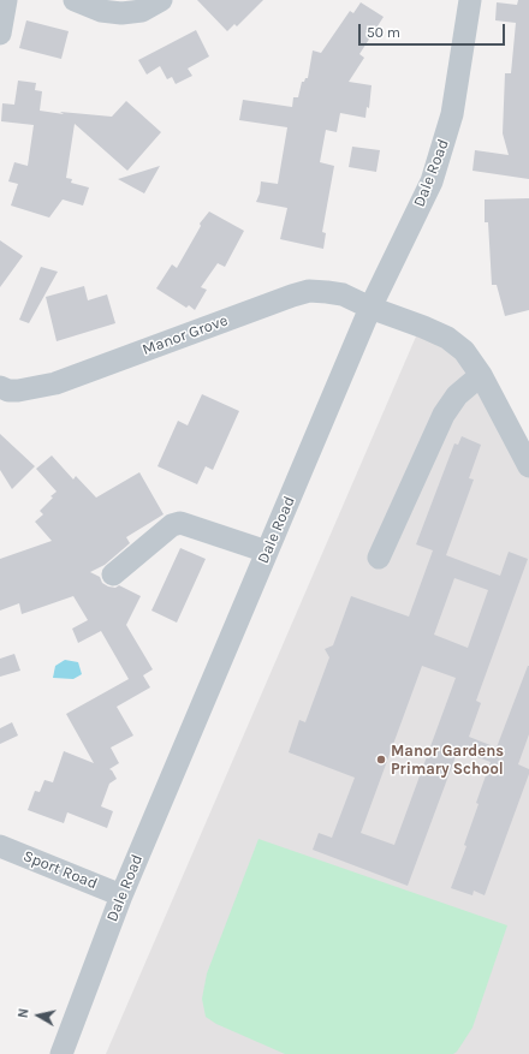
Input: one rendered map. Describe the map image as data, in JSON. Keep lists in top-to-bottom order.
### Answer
{
  "streets": {
    "street": ["Dale Road", "Manor Grove", "Sport Road"]
  },
  "crossings": [
    ["Dale Road", "Manor Grove"],
    ["Dale Road", "Sport Road"]
  ],
  "places": ["Manor Gardens Primary School"],
  "scale_bar": "50 m",
  "north": "left"
}
